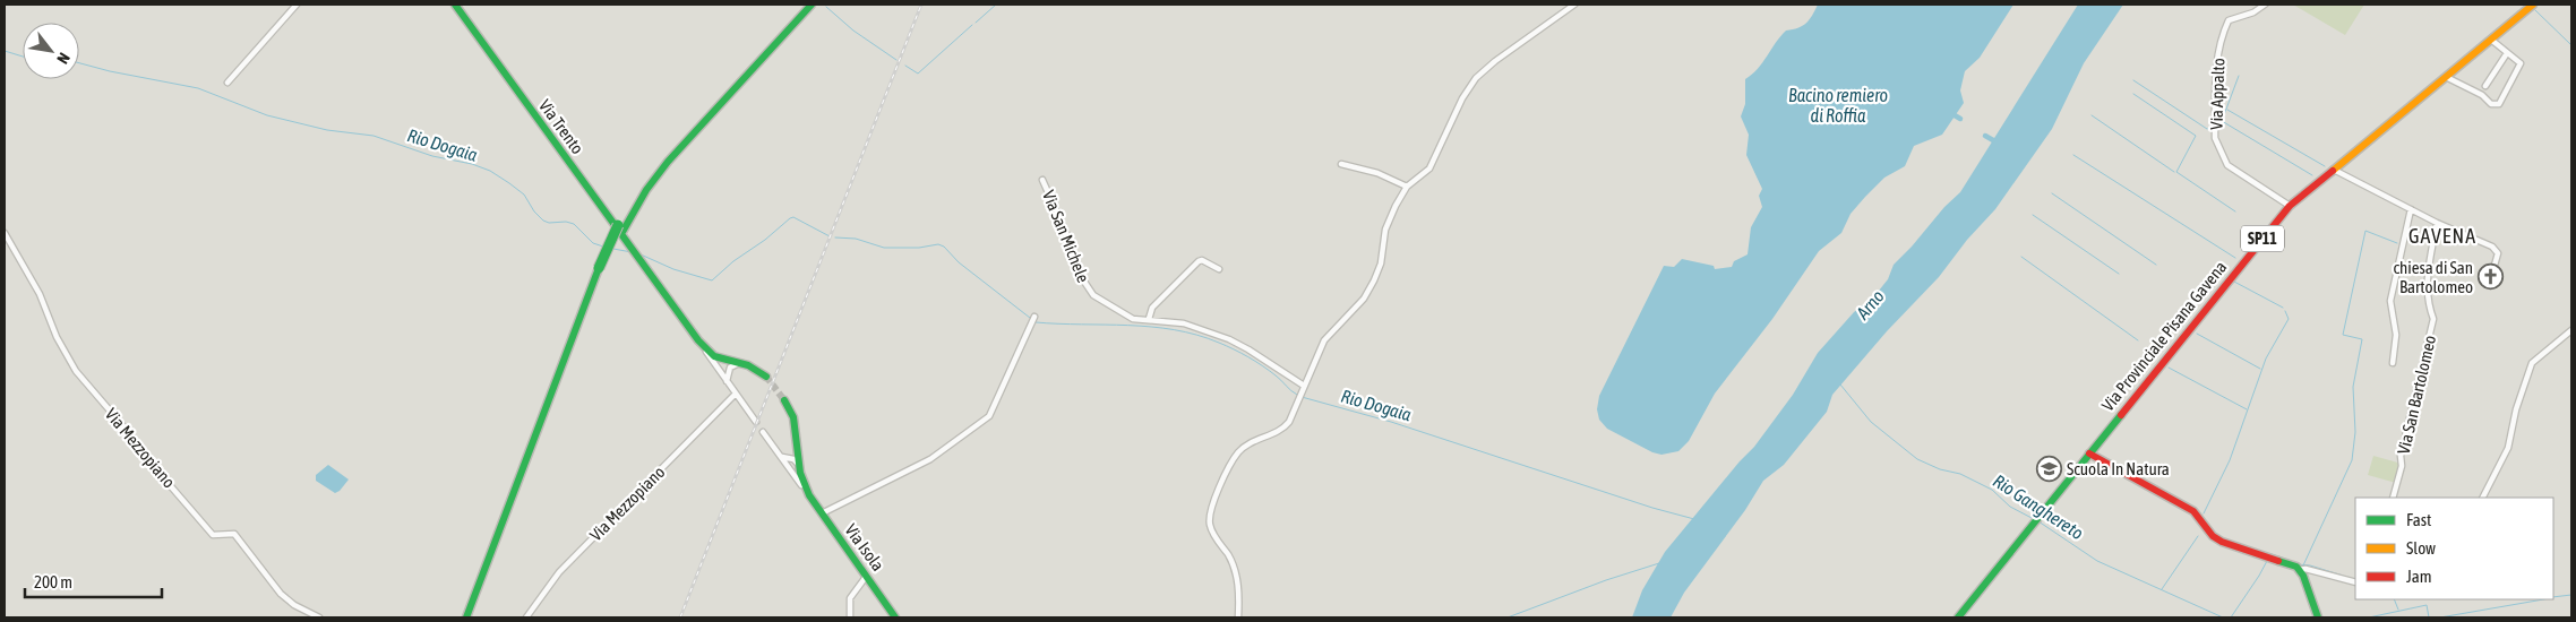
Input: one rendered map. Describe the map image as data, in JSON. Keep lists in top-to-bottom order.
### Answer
{
  "streets": {
    "main road": [
      "Via Trento",
      "SP11",
      "Via Provinciale Pisana Gavena",
      "Via Isola"
    ],
    "street": [
      "Via Appalto",
      "Via San Michele",
      "Via San Bartolomeo",
      "Via Mezzopiano"
    ]
  },
  "crossings": [
    ["Via Appalto", "Via Provinciale Pisana Gavena"]
  ],
  "districts": ["GAVENA"],
  "water": [
    "Bacino remiero di Roffia",
    "Rio Dogaia",
    "Arno",
    "Rio Ganghereto"
  ],
  "places": {
    "church": ["chiesa di San Bartolomeo"],
    "school or university": ["Scuola In Natura"]
  },
  "legend": ["Fast", "Slow", "Jam"],
  "scale_bar": "200 m",
  "north": "bottom right"
}
